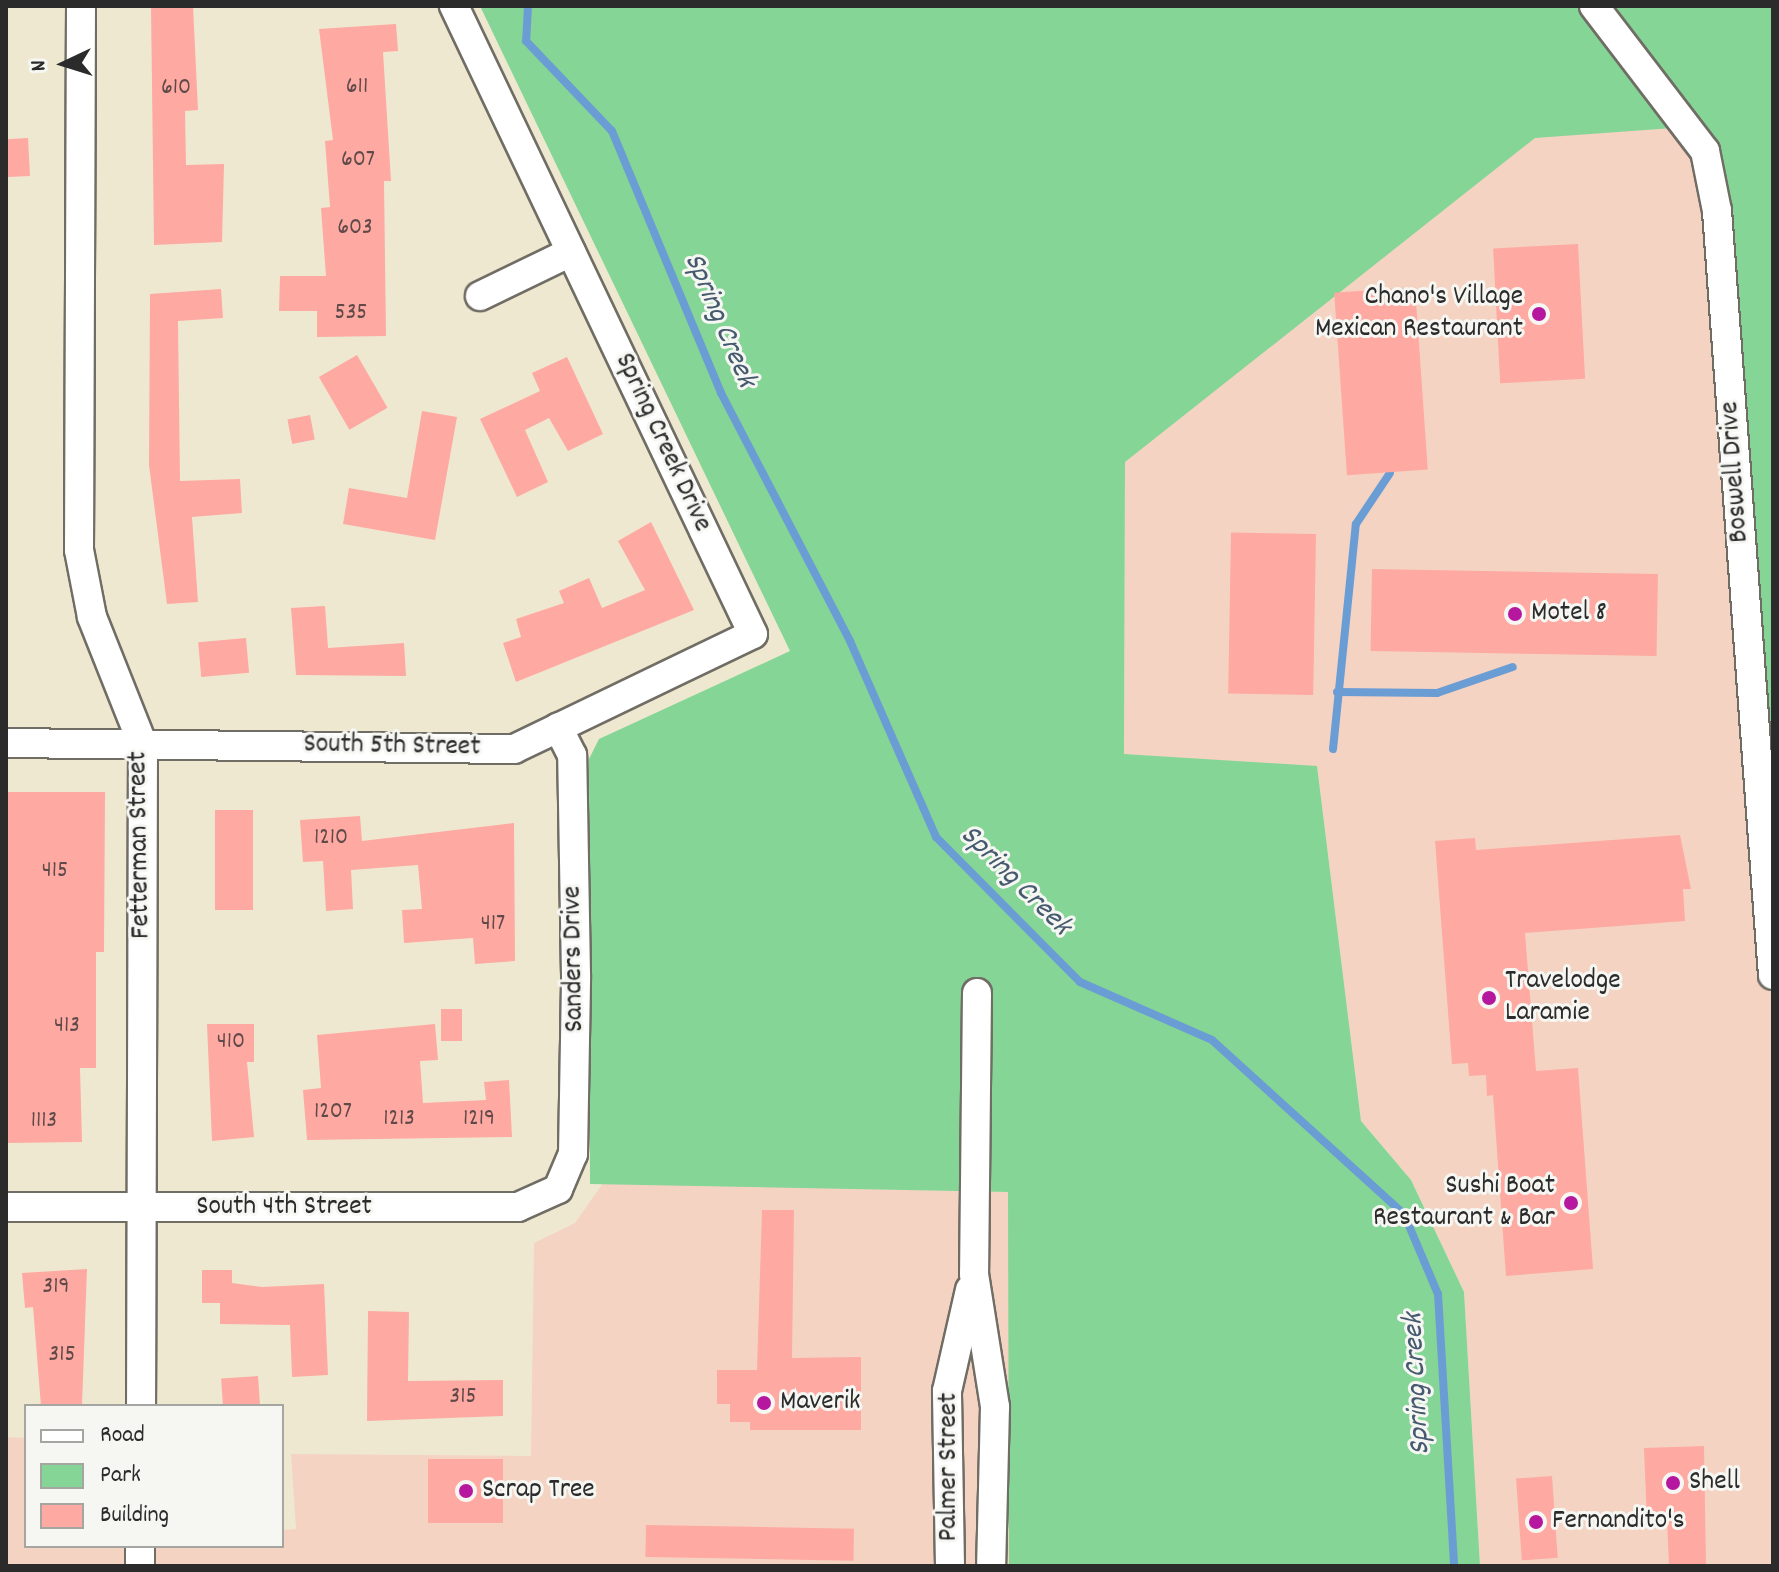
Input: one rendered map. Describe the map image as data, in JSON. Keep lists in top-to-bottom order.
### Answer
{
  "streets": {
    "street": [
      "Spring Creek Drive",
      "Boswell Drive",
      "South 5th Street",
      "Fetterman Street",
      "Sanders Drive",
      "South 4th Street",
      "Palmer Street"
    ]
  },
  "crossings": [
    ["Spring Creek Drive", "South 5th Street"],
    ["South 5th Street", "Fetterman Street"],
    ["South 5th Street", "Sanders Drive"],
    ["Fetterman Street", "South 4th Street"],
    ["Sanders Drive", "South 4th Street"]
  ],
  "water": ["Spring Creek"],
  "places": [
    "Chano's Village Mexican Restaurant",
    "Motel 8",
    "Travelodge Laramie",
    "Sushi Boat Restaurant & Bar",
    "Maverik",
    "Shell",
    "Scrap Tree",
    "Fernandito's"
  ],
  "house_numbers": [
    "611",
    "610",
    "607",
    "603",
    "535",
    "1210",
    "415",
    "417",
    "413",
    "410",
    "1207",
    "1213",
    "1219",
    "1113",
    "319",
    "315",
    "315"
  ],
  "legend": ["Road", "Park", "Building"],
  "north": "left"
}
